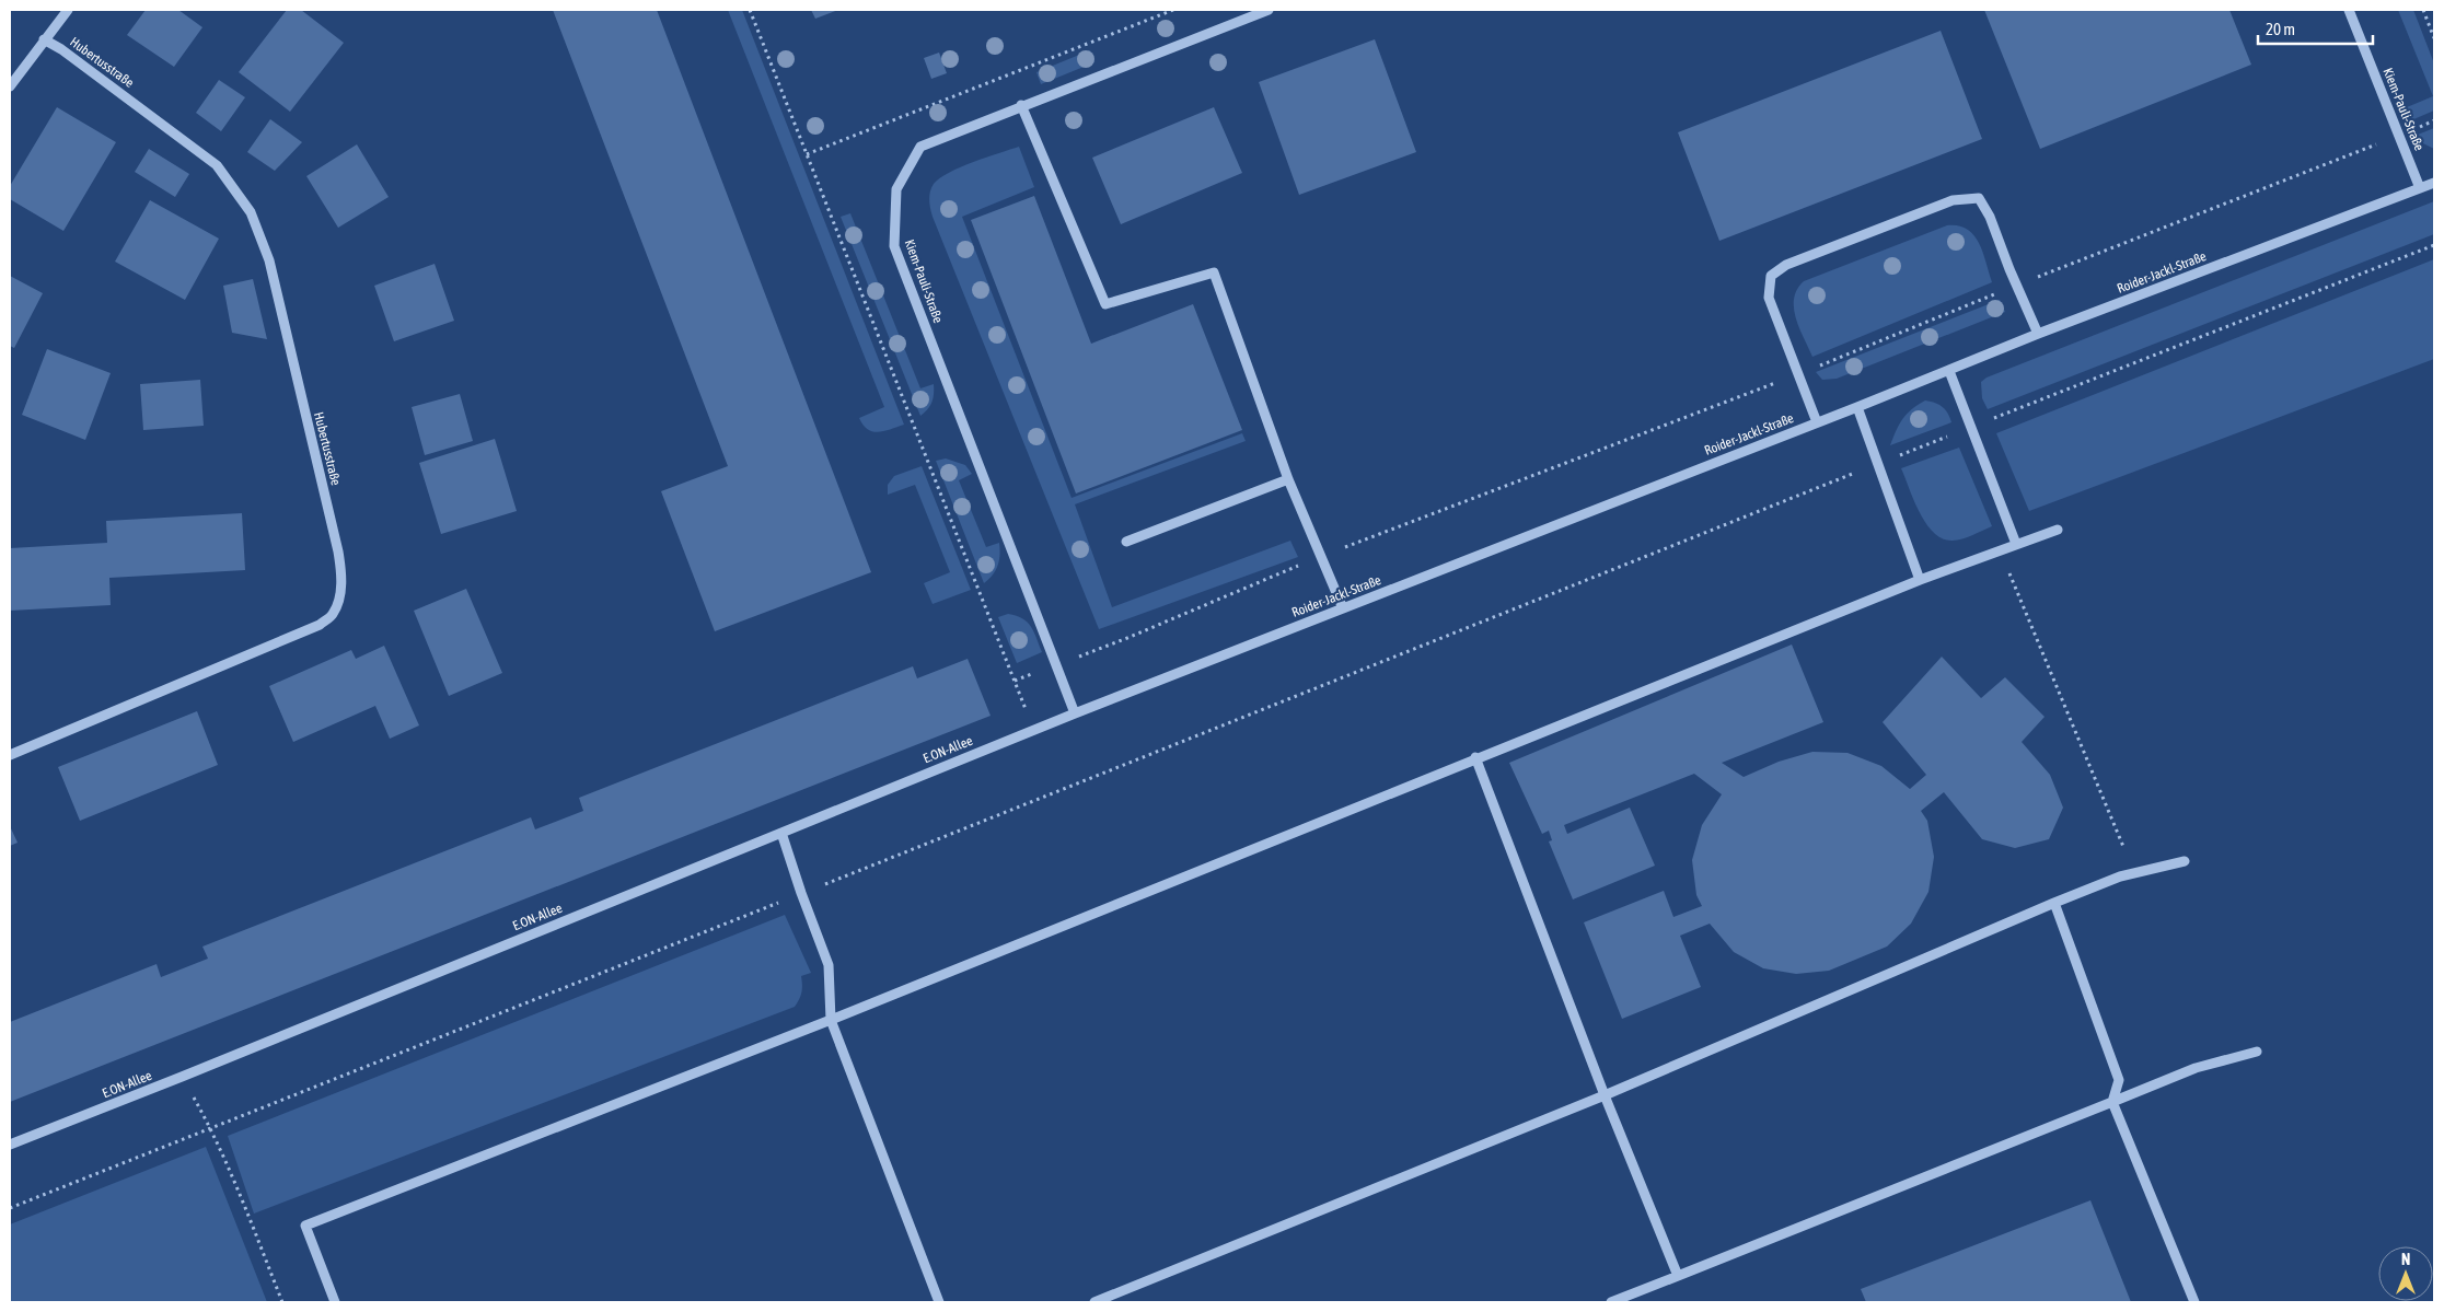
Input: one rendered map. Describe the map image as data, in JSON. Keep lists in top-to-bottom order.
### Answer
{
  "streets": {
    "street": [
      "Hubertusstraße",
      "Kiem-Pauli-Straße",
      "Roider-Jackl-Straße",
      "E.ON-Allee"
    ]
  },
  "crossings": [
    ["Kiem-Pauli-Straße", "Roider-Jackl-Straße"],
    ["Kiem-Pauli-Straße", "E.ON-Allee"],
    ["Roider-Jackl-Straße", "E.ON-Allee"]
  ],
  "scale_bar": "20 m",
  "north": "top"
}
